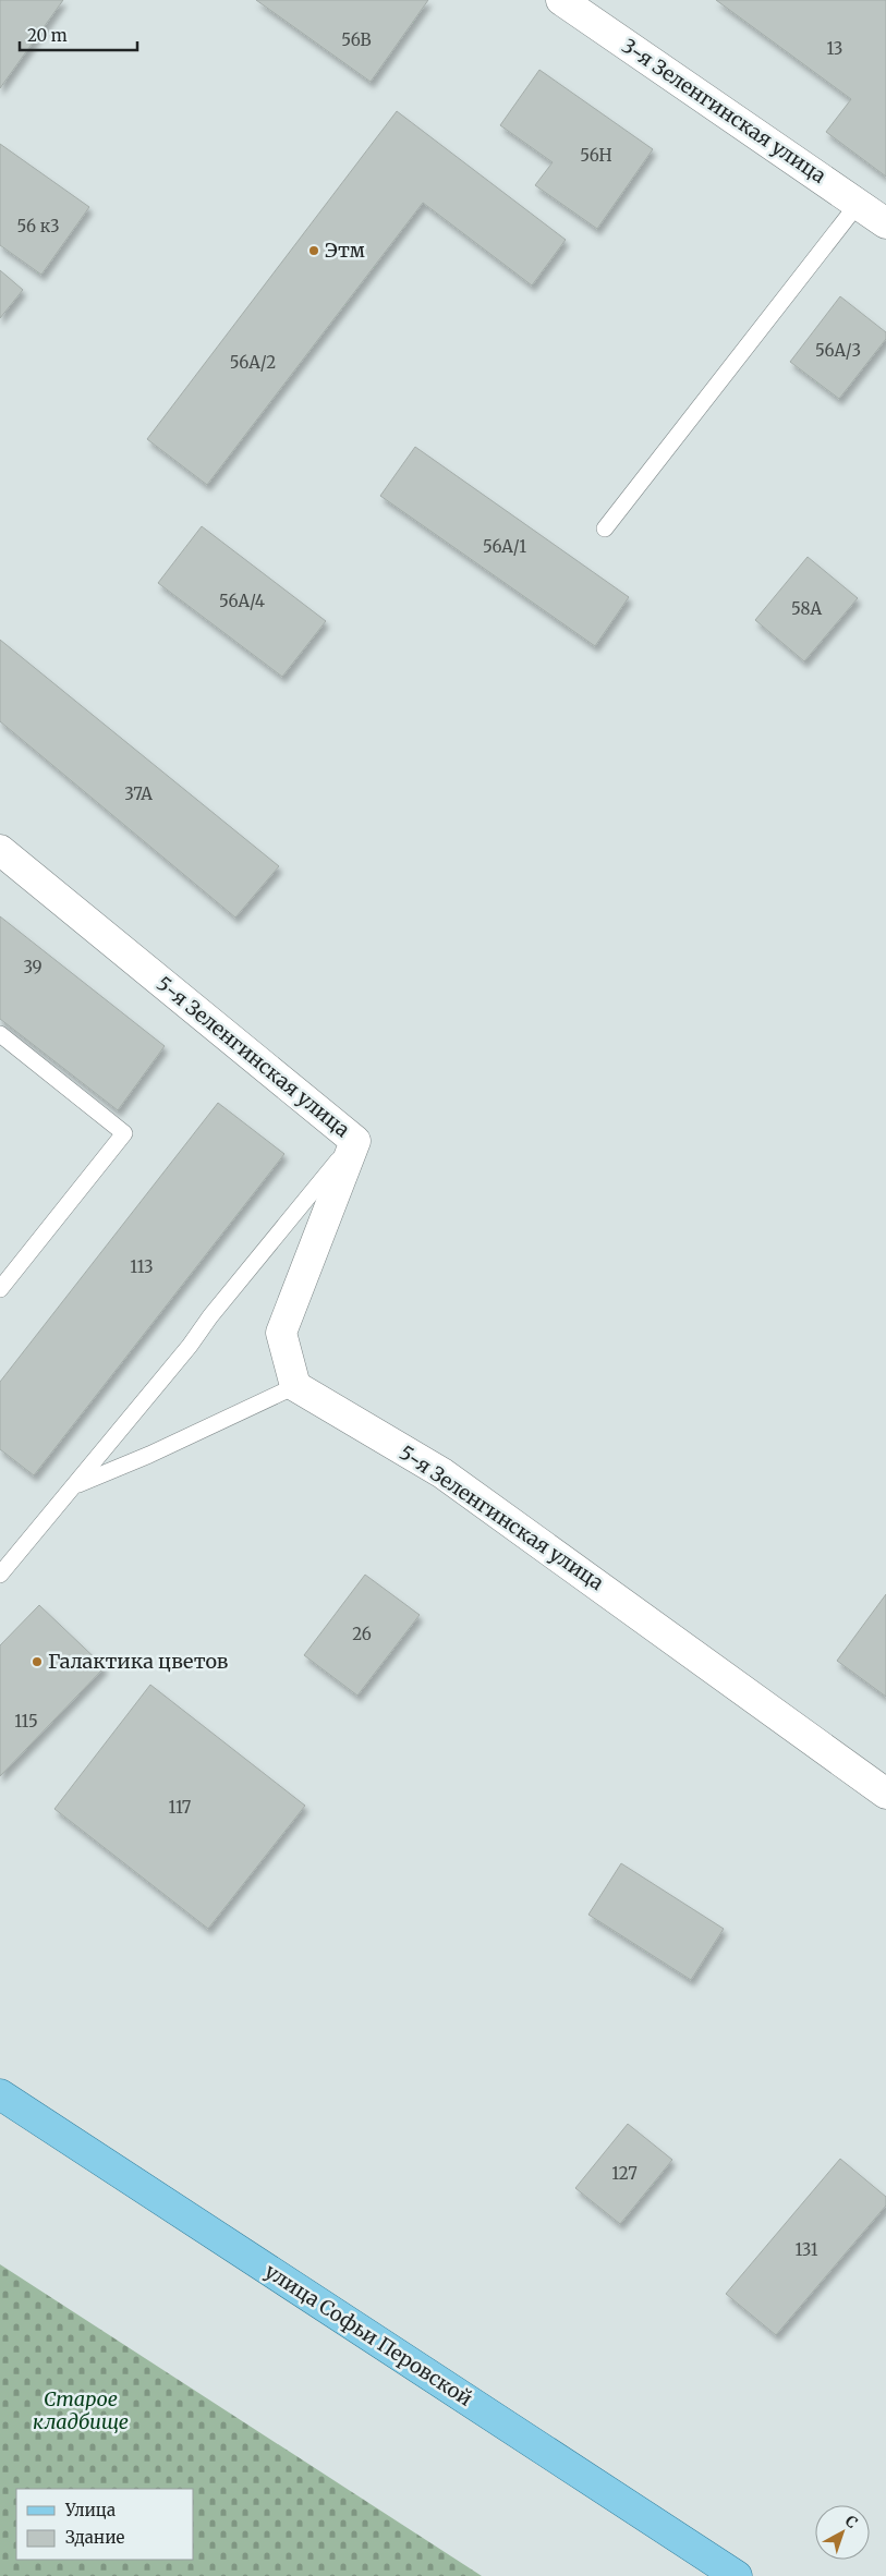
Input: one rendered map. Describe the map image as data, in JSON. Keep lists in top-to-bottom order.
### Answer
{
  "streets": {
    "main road": ["улица Софьи Перовской"],
    "street": ["3-я Зеленгинская улица", "5-я Зеленгинская улица"]
  },
  "parks": ["Старое кладбище"],
  "places": ["Этм", "Галактика цветов"],
  "house_numbers": [
    "56В",
    "13",
    "56Н",
    "56 к3",
    "56А/3",
    "56А/2",
    "56А/1",
    "56А/4",
    "58А",
    "37А",
    "39",
    "113",
    "26",
    "115",
    "117",
    "127",
    "131"
  ],
  "legend": ["Улица", "Здание"],
  "scale_bar": "20 m",
  "north": "top right"
}
